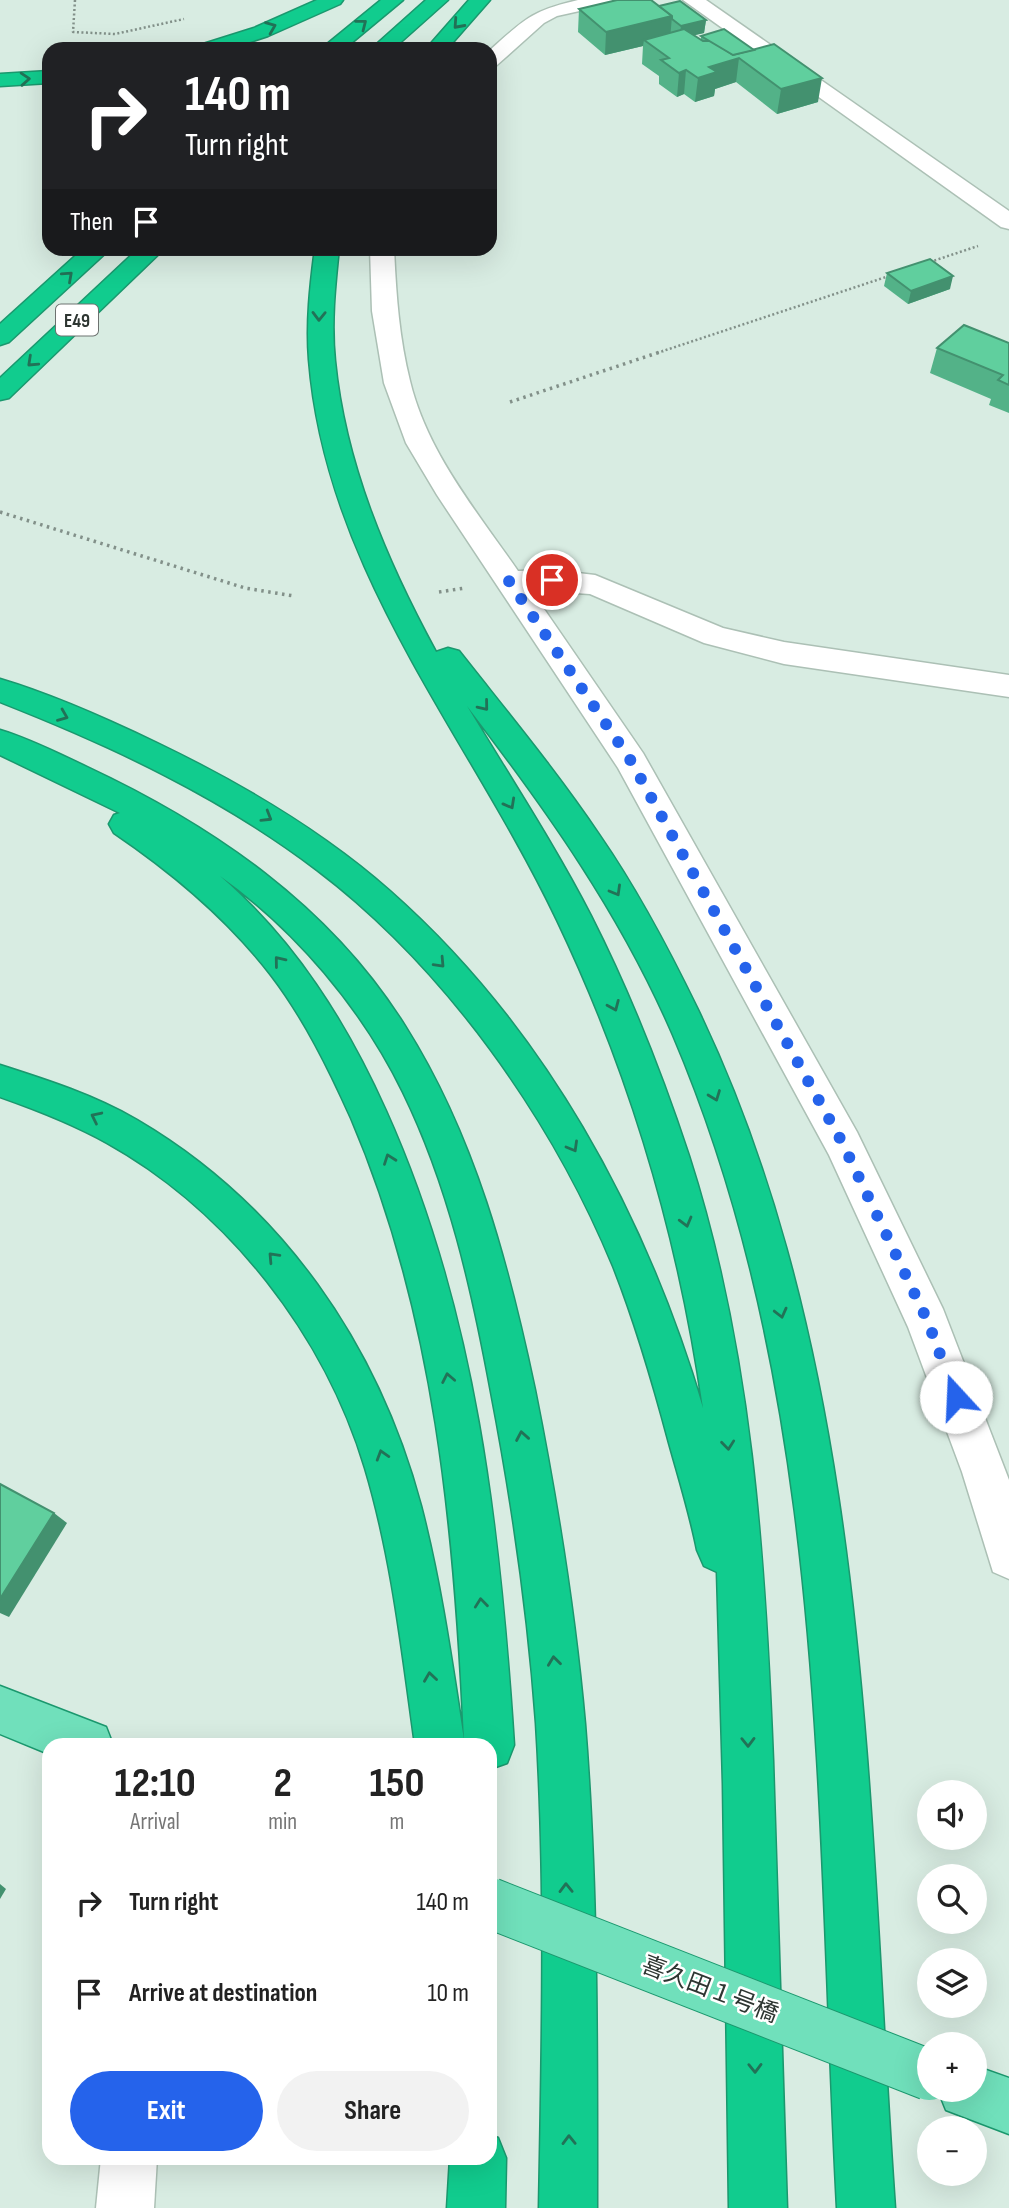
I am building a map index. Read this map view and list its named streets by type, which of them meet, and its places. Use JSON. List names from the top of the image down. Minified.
{"streets":{"highway":["E49"],"main road":["喜久田１号橋"]},"page":{"turn":["140 m","Turn right"],"then":"Then","eta":["12:10","Arrival","2","min","150","m"],"map_buttons":["+","−"],"list":[{"name":"Turn right","value":"140 m"},{"name":"Arrive at destination","value":"10 m"}],"buttons":["Exit","Share"]}}
